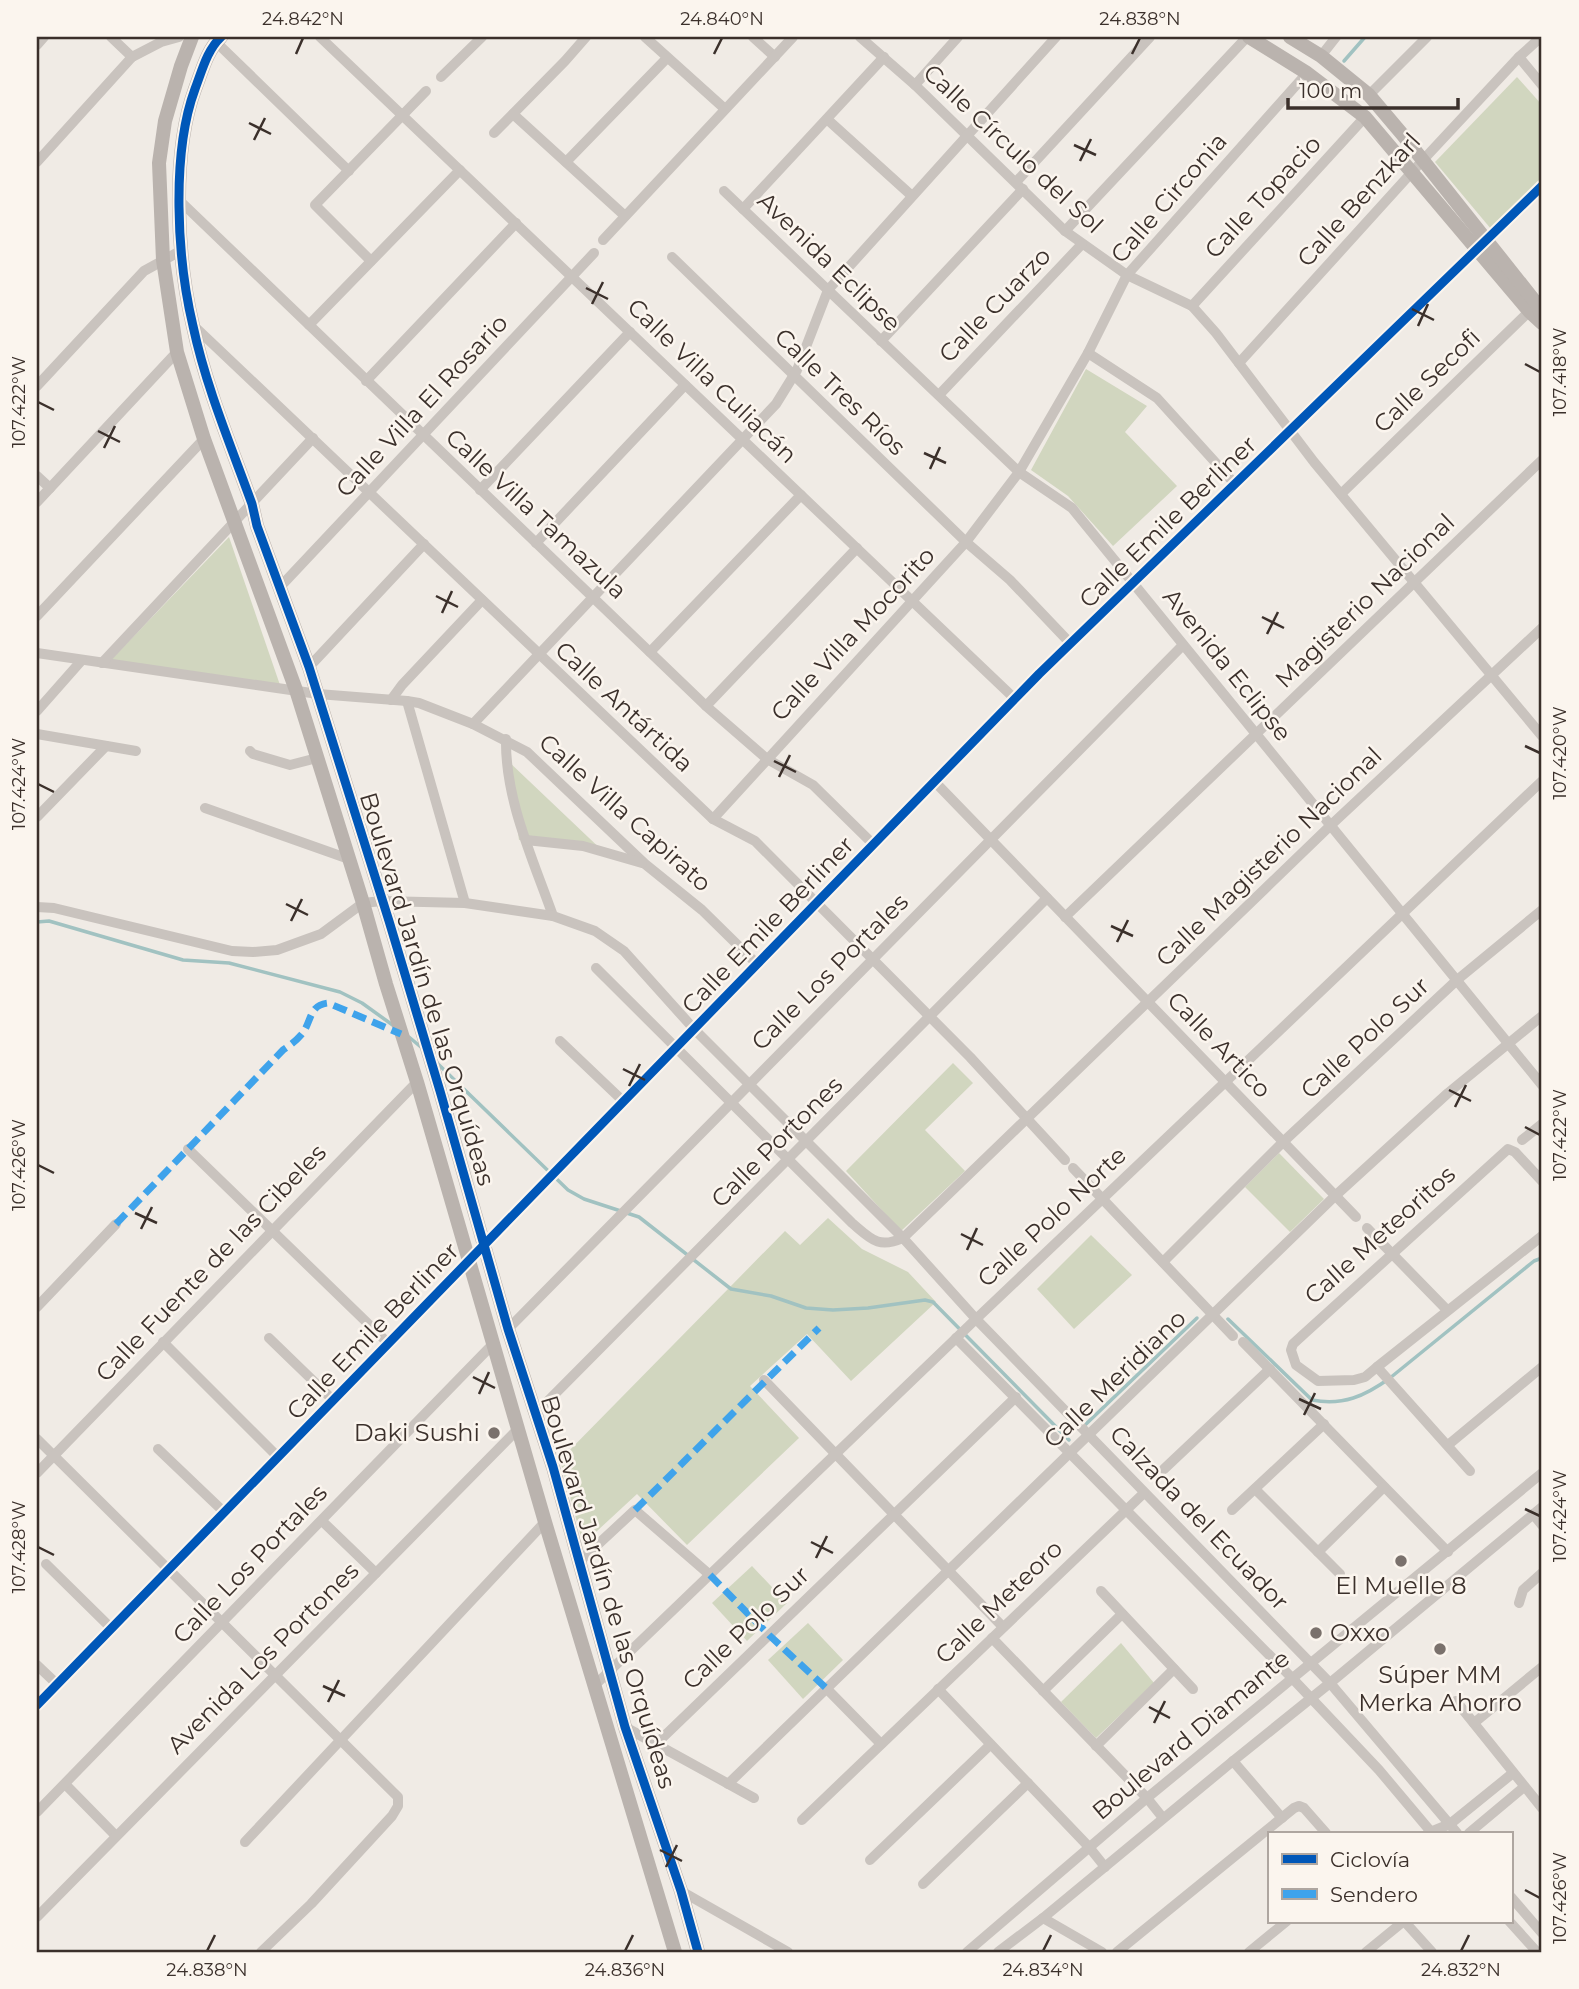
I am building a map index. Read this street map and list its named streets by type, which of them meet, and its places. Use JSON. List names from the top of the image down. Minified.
{"streets":{"street":["Calle Círculo del Sol","Calle Topacio","Calle Circonia","Calle Benzkarl","Avenida Eclipse","Calle Cuarzo","Calle Villa Culiacán","Calle Secofi","Calle Tres Ríos","Calle Villa El Rosario","Calle Villa Tamazula","Calle Emile Berliner","Magisterio Nacional","Calle Villa Mocorito","Calle Antártida","Calle Villa Capirato","Calle Magisterio Nacional","Calle Los Portales","Boulevard Jardín de las Orquídeas","Calle Polo Sur","Calle Artico","Calle Portones","Calle Polo Norte","Calle Meteoritos","Calle Fuente de las Cibeles","Calle Meridiano","Calzada del Ecuador","Calle Meteoro","Avenida Los Portones","Boulevard Diamante"]},"crossings":[["Calle Círculo del Sol","Calle Topacio"],["Calle Círculo del Sol","Calle Circonia"],["Calle Círculo del Sol","Calle Benzkarl"],["Calle Círculo del Sol","Calle Cuarzo"],["Calle Círculo del Sol","Calle Secofi"],["Calle Círculo del Sol","Calle Emile Berliner"],["Calle Círculo del Sol","Magisterio Nacional"],["Calle Círculo del Sol","Calle Magisterio Nacional"],["Calle Circonia","Avenida Eclipse"],["Calle Circonia","Calle Villa Mocorito"],["Avenida Eclipse","Calle Cuarzo"],["Avenida Eclipse","Calle Emile Berliner"],["Avenida Eclipse","Magisterio Nacional"],["Avenida Eclipse","Calle Villa Mocorito"],["Avenida Eclipse","Calle Magisterio Nacional"],["Avenida Eclipse","Calle Los Portales"],["Avenida Eclipse","Calle Polo Sur"],["Avenida Eclipse","Calle Polo Norte"],["Avenida Eclipse","Calle Meridiano"],["Calle Villa Culiacán","Calle Villa El Rosario"],["Calle Villa Culiacán","Calle Emile Berliner"],["Calle Villa Culiacán","Calle Villa Mocorito"],["Calle Tres Ríos","Calle Emile Berliner"],["Calle Tres Ríos","Calle Villa Mocorito"],["Calle Villa El Rosario","Calle Villa Tamazula"],["Calle Villa El Rosario","Calle Antártida"],["Calle Villa El Rosario","Boulevard Jardín de las Orquídeas"],["Calle Villa Tamazula","Calle Emile Berliner"],["Calle Villa Tamazula","Calle Villa Mocorito"],["Calle Villa Tamazula","Boulevard Jardín de las Orquídeas"],["Calle Emile Berliner","Calle Antártida"],["Calle Emile Berliner","Calle Villa Capirato"],["Calle Emile Berliner","Boulevard Jardín de las Orquídeas"],["Calle Emile Berliner","Calle Artico"],["Calle Emile Berliner","Calzada del Ecuador"],["Magisterio Nacional","Calle Artico"],["Calle Villa Mocorito","Calle Antártida"],["Calle Antártida","Calle Magisterio Nacional"],["Calle Antártida","Calle Los Portales"],["Calle Antártida","Boulevard Jardín de las Orquídeas"],["Calle Antártida","Calle Polo Sur"],["Calle Antártida","Calle Portones"],["Calle Antártida","Calle Polo Norte"],["Calle Antártida","Calle Meridiano"],["Calle Villa Capirato","Boulevard Jardín de las Orquídeas"],["Calle Magisterio Nacional","Calle Artico"],["Calle Los Portales","Boulevard Jardín de las Orquídeas"],["Calle Los Portales","Calle Artico"],["Calle Los Portales","Calzada del Ecuador"],["Boulevard Jardín de las Orquídeas","Calle Portones"],["Boulevard Jardín de las Orquídeas","Calle Polo Norte"],["Boulevard Jardín de las Orquídeas","Calle Fuente de las Cibeles"],["Boulevard Jardín de las Orquídeas","Calzada del Ecuador"],["Boulevard Jardín de las Orquídeas","Avenida Los Portones"],["Calle Polo Sur","Calle Artico"],["Calle Polo Sur","Calzada del Ecuador"],["Calle Artico","Calle Portones"],["Calle Artico","Calle Polo Norte"],["Calle Artico","Calle Meridiano"],["Calle Portones","Calzada del Ecuador"],["Calle Polo Norte","Calzada del Ecuador"],["Calle Meridiano","Calzada del Ecuador"],["Calzada del Ecuador","Calle Meteoro"],["Calzada del Ecuador","Boulevard Diamante"],["Calle Meteoro","Boulevard Diamante"]],"places":["Daki Sushi","El Muelle 8","Oxxo","Súper MM Merka Ahorro"],"legend":["Ciclovía","Sendero"],"scale_bar":"100 m","coordinates":["24.842°N","24.840°N","24.838°N","107.418°W","107.422°W","107.420°W","107.424°W","107.426°W","107.428°W","24.836°N","24.834°N","24.832°N"]}
